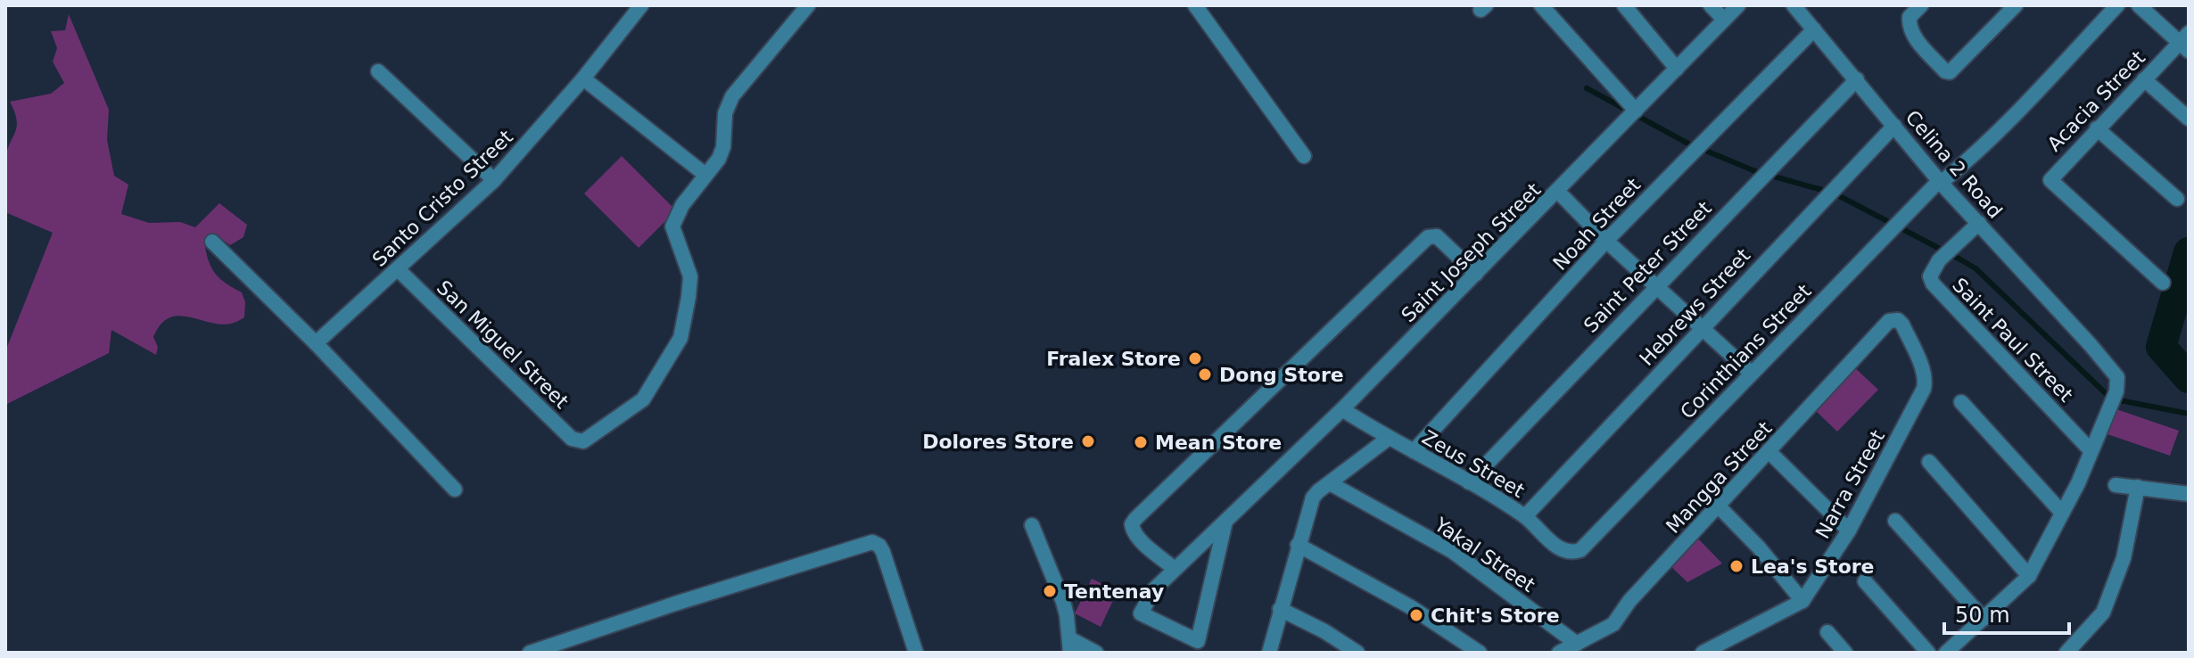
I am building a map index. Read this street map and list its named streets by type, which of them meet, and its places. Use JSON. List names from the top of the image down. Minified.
{"streets":{"street":["Acacia Street","Celina 2 Road","Santo Cristo Street","Noah Street","Saint Joseph Street","Saint Peter Street","Hebrews Street","Saint Paul Street","San Miguel Street","Corinthians Street","Zeus Street","Mangga Street","Narra Street","Yakal Street"]},"crossings":[["Celina 2 Road","Noah Street"],["Celina 2 Road","Saint Peter Street"],["Celina 2 Road","Hebrews Street"],["Celina 2 Road","Saint Paul Street"],["Celina 2 Road","Corinthians Street"],["Santo Cristo Street","San Miguel Street"],["Noah Street","Zeus Street"],["Saint Joseph Street","Zeus Street"],["Saint Peter Street","Zeus Street"],["Hebrews Street","Zeus Street"],["Corinthians Street","Zeus Street"],["Mangga Street","Narra Street"],["Mangga Street","Yakal Street"]],"places":["Fralex Store","Dong Store","Dolores Store","Mean Store","Lea's Store","Tentenay","Chit's Store"],"scale_bar":"50 m"}
